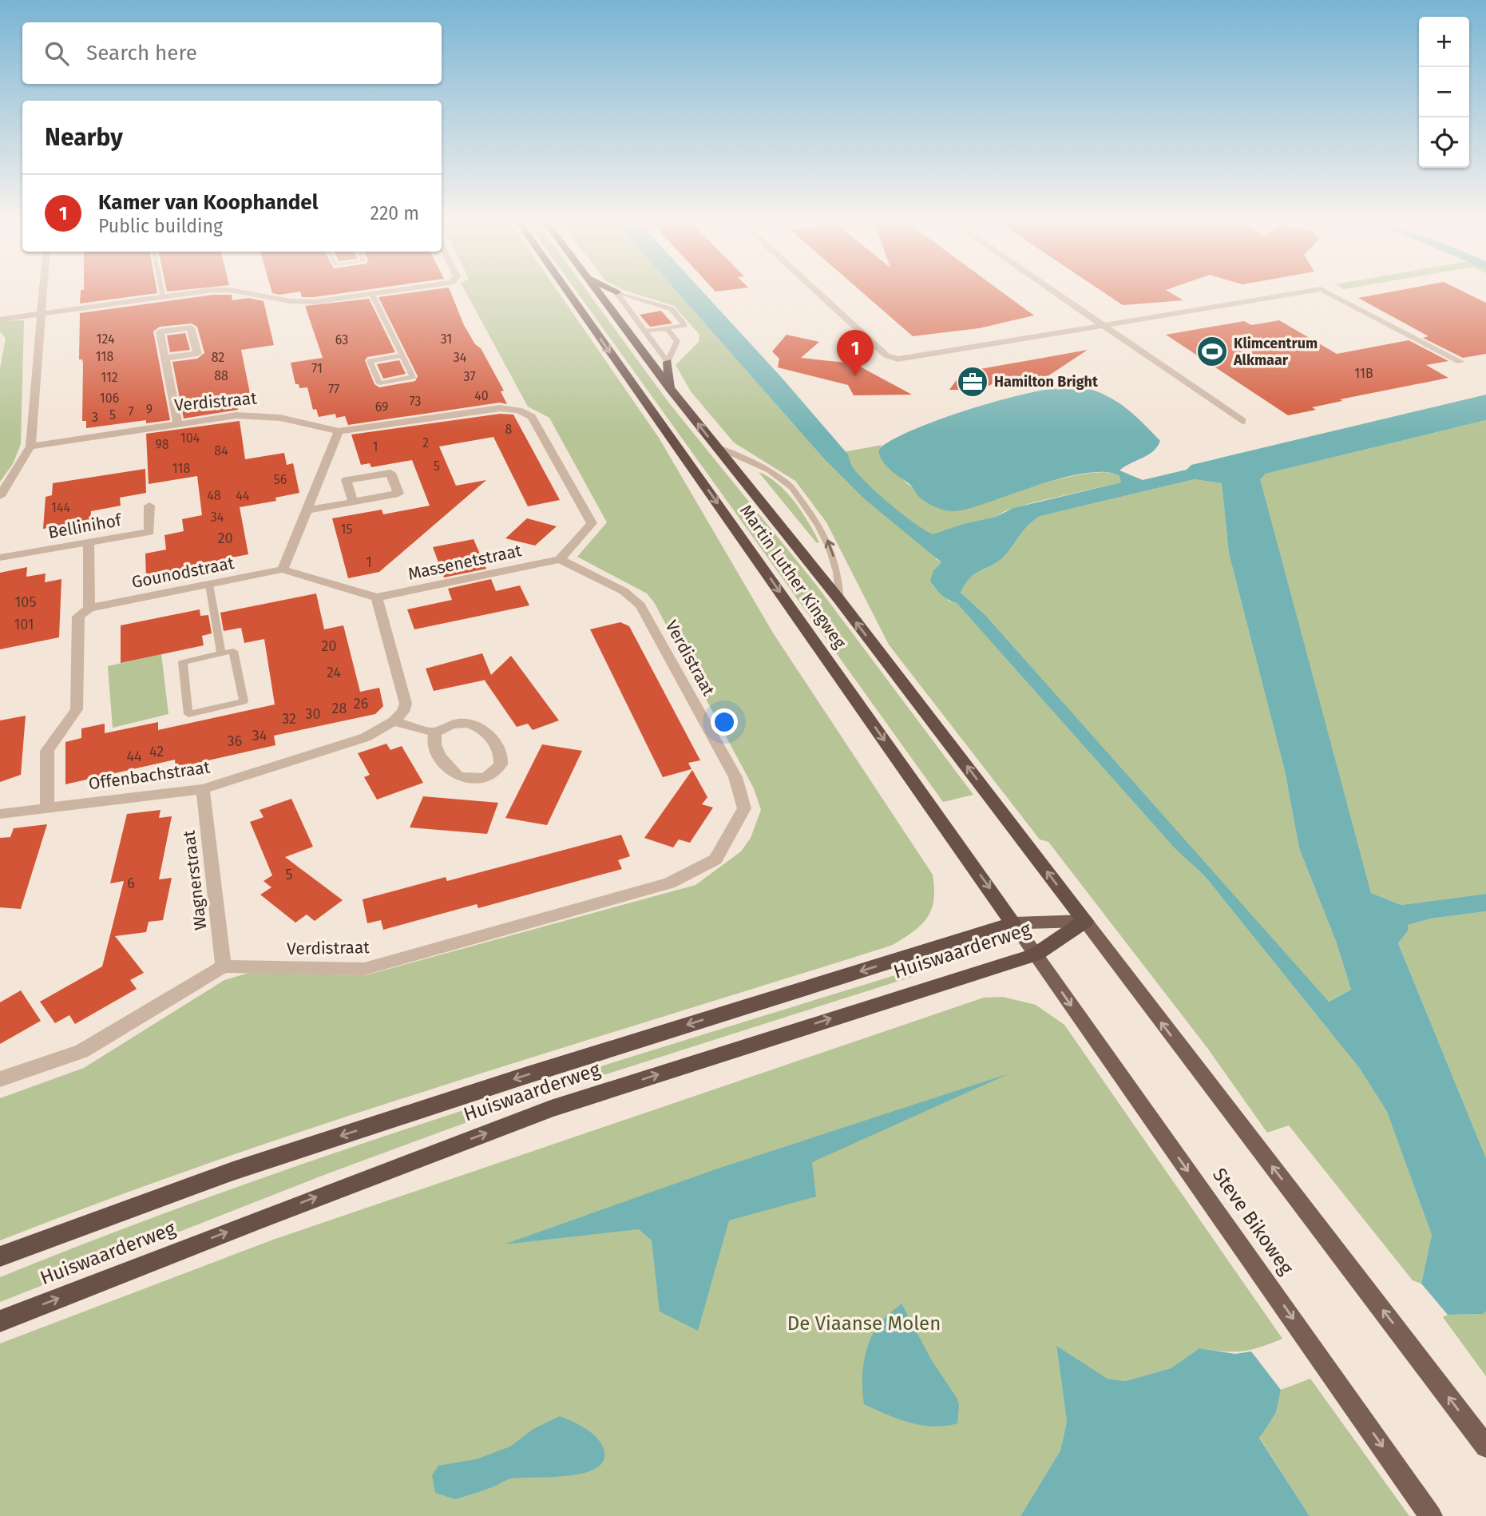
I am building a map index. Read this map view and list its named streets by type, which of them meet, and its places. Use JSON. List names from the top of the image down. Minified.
{"streets":{"highway":["Martin Luther Kingweg","Huiswaarderweg"],"main road":["Steve Bikoweg"],"street":["Verdistraat","Bellinihof","Massenetstraat","Gounodstraat","Offenbachstraat","Wagnerstraat"]},"crossings":[["Verdistraat","Massenetstraat"],["Verdistraat","Wagnerstraat"],["Martin Luther Kingweg","Huiswaarderweg"],["Martin Luther Kingweg","Steve Bikoweg"],["Offenbachstraat","Wagnerstraat"],["Huiswaarderweg","Steve Bikoweg"]],"parks":["De Viaanse Molen"],"places":{"sports":["Klimcentrum Alkmaar"],"office":["Hamilton Bright"]},"house_numbers":["124","31","63","118","82","34","71","11B","88","37","112","77","40","106","73","69","9","7","5","3","8","104","2","98","1","84","5","118","56","48","44","144","34","15","20","1","105","101","20","24","26","28","30","32","34","36","42","44","5","6"],"page":{"map_buttons":["+","−"],"search":"Search here","heading":"Nearby","list":[{"mark":"1","name":"Kamer van Koophandel","note":"Public building","value":"220 m"}],"pins":"1"}}
